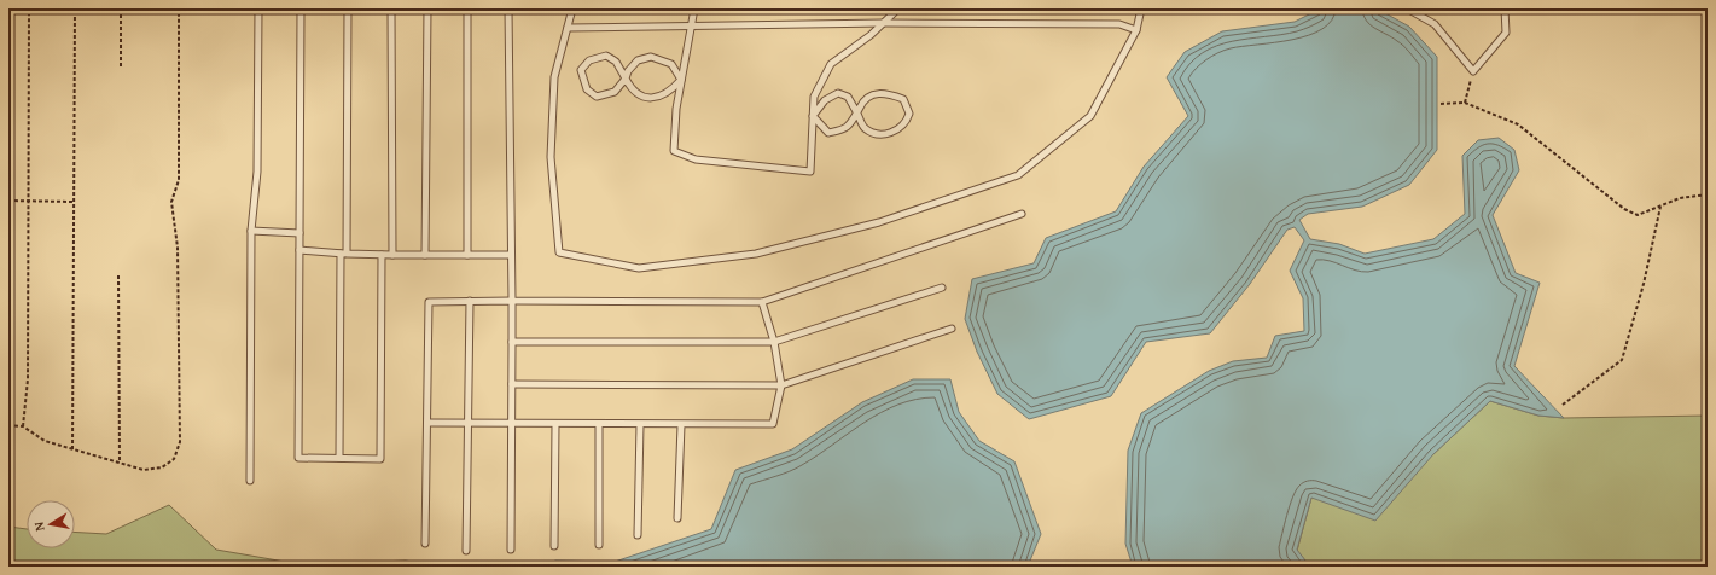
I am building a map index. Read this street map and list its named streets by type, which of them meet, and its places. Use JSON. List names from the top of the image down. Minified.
{"north":"left"}
